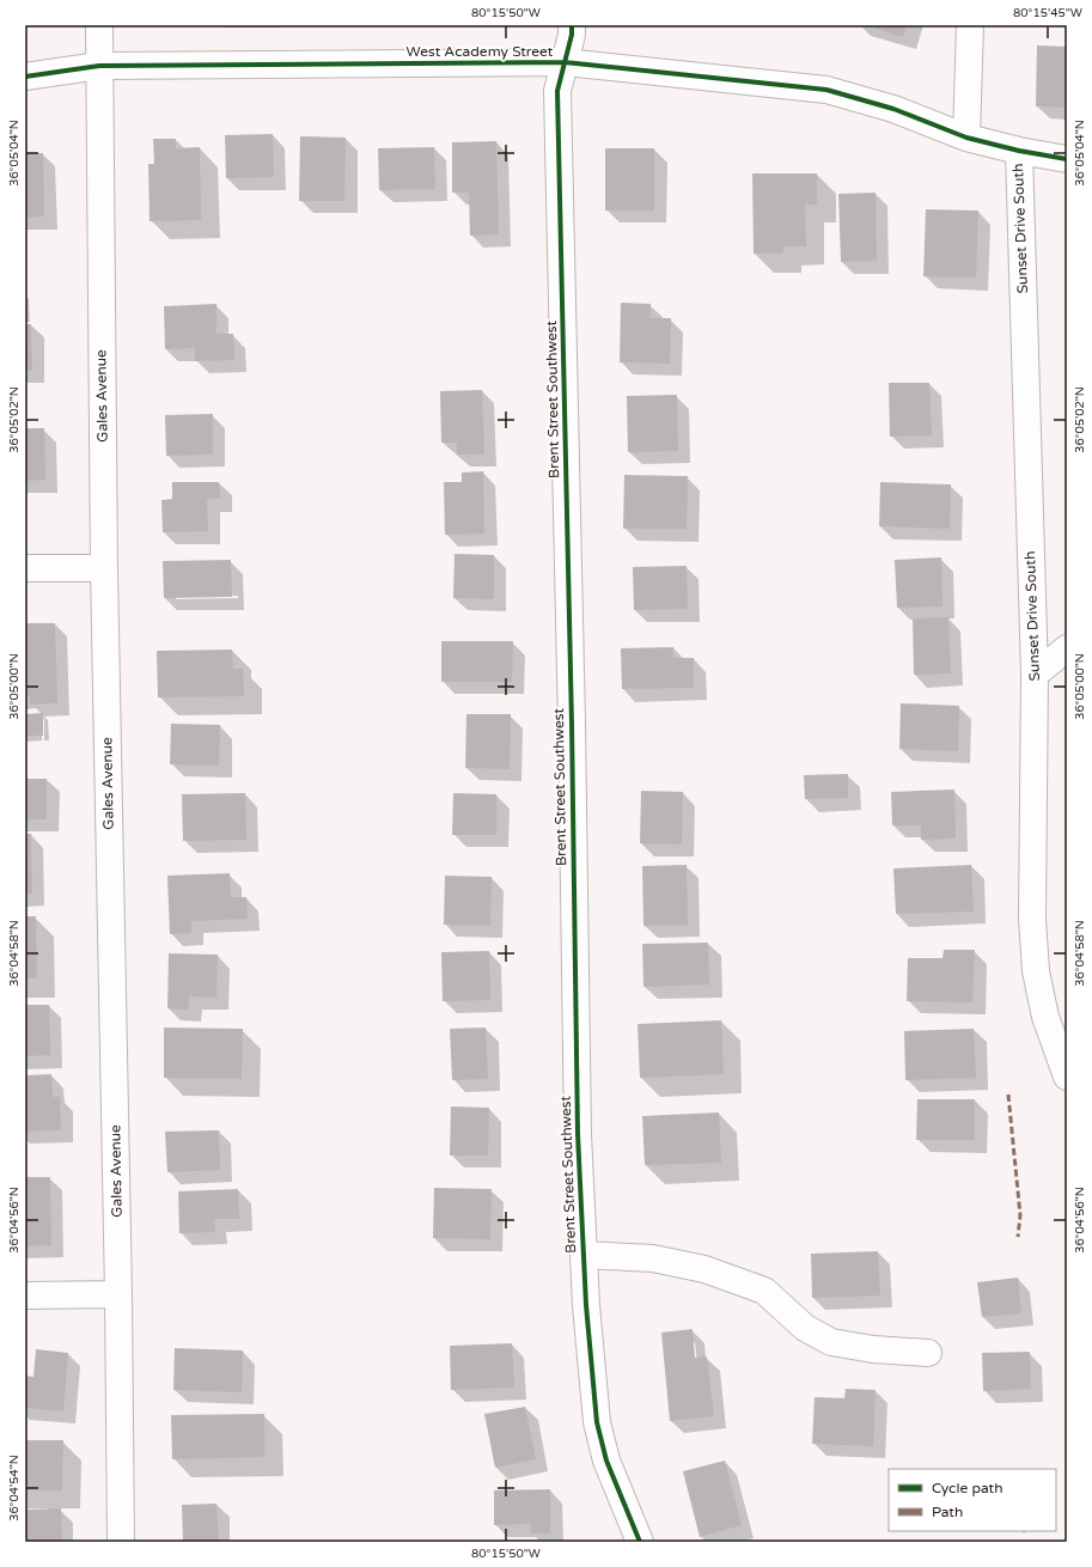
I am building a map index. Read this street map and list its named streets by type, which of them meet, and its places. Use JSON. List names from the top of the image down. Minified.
{"streets":{"street":["West Academy Street","Sunset Drive South","Gales Avenue","Brent Street Southwest"]},"crossings":[["West Academy Street","Sunset Drive South"],["West Academy Street","Gales Avenue"],["West Academy Street","Brent Street Southwest"]],"legend":["Cycle path","Path"],"coordinates":["80°15'50\"W","80°15'45\"W","36°05'04\"N","36°05'02\"N","36°05'00\"N","36°04'58\"N","36°04'56\"N","36°04'54\"N"]}
